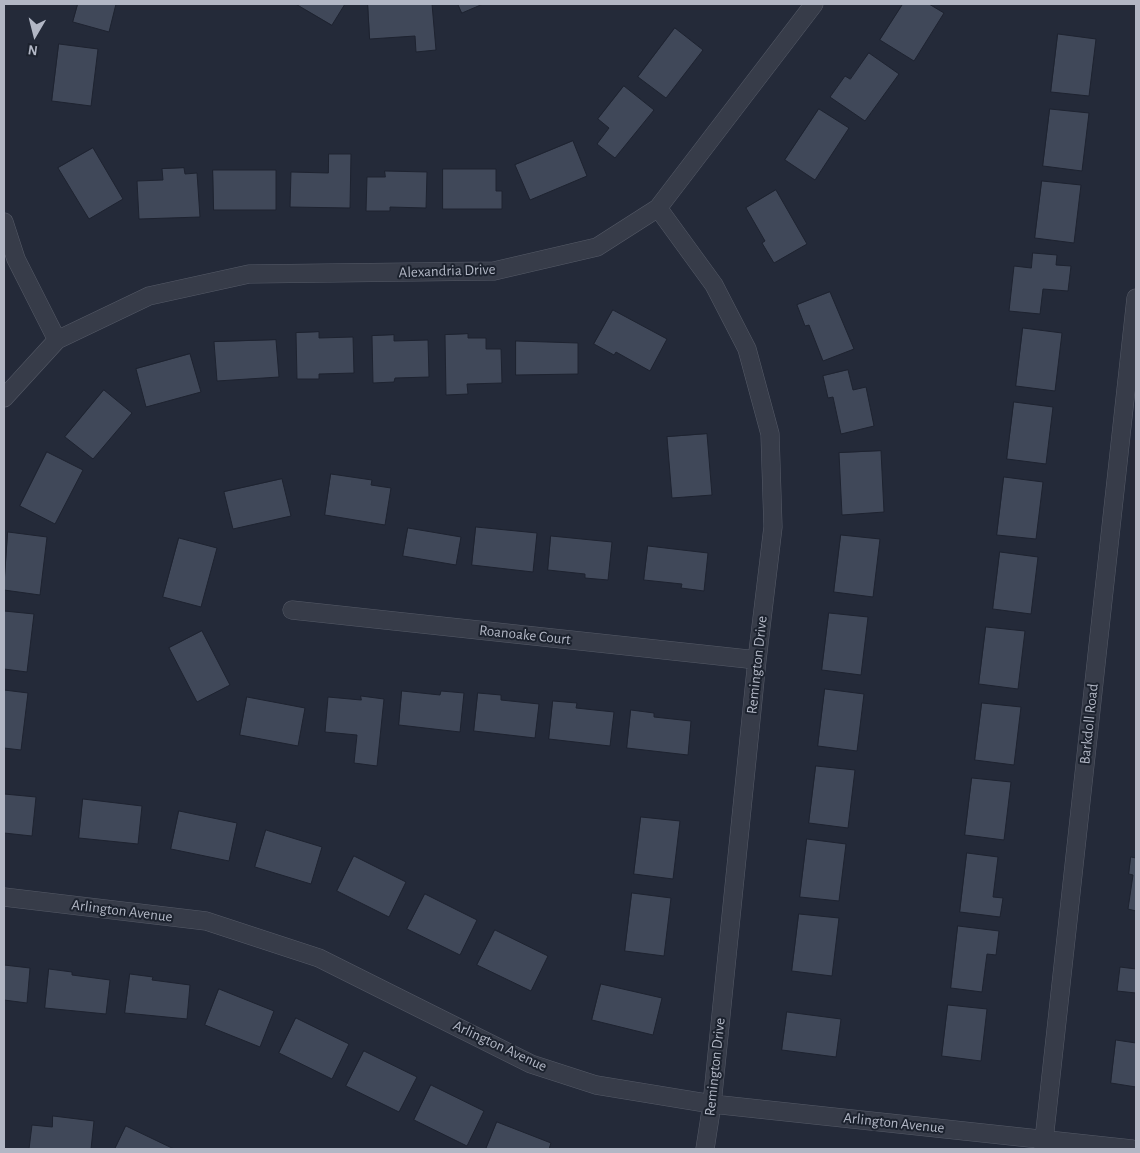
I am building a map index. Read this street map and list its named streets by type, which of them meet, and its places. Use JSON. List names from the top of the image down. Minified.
{"streets":{"street":["Alexandria Drive","Roanoake Court","Remington Drive","Barkdoll Road","Arlington Avenue"]},"crossings":[["Alexandria Drive","Remington Drive"],["Roanoake Court","Remington Drive"],["Remington Drive","Arlington Avenue"],["Barkdoll Road","Arlington Avenue"]],"north":"bottom"}
